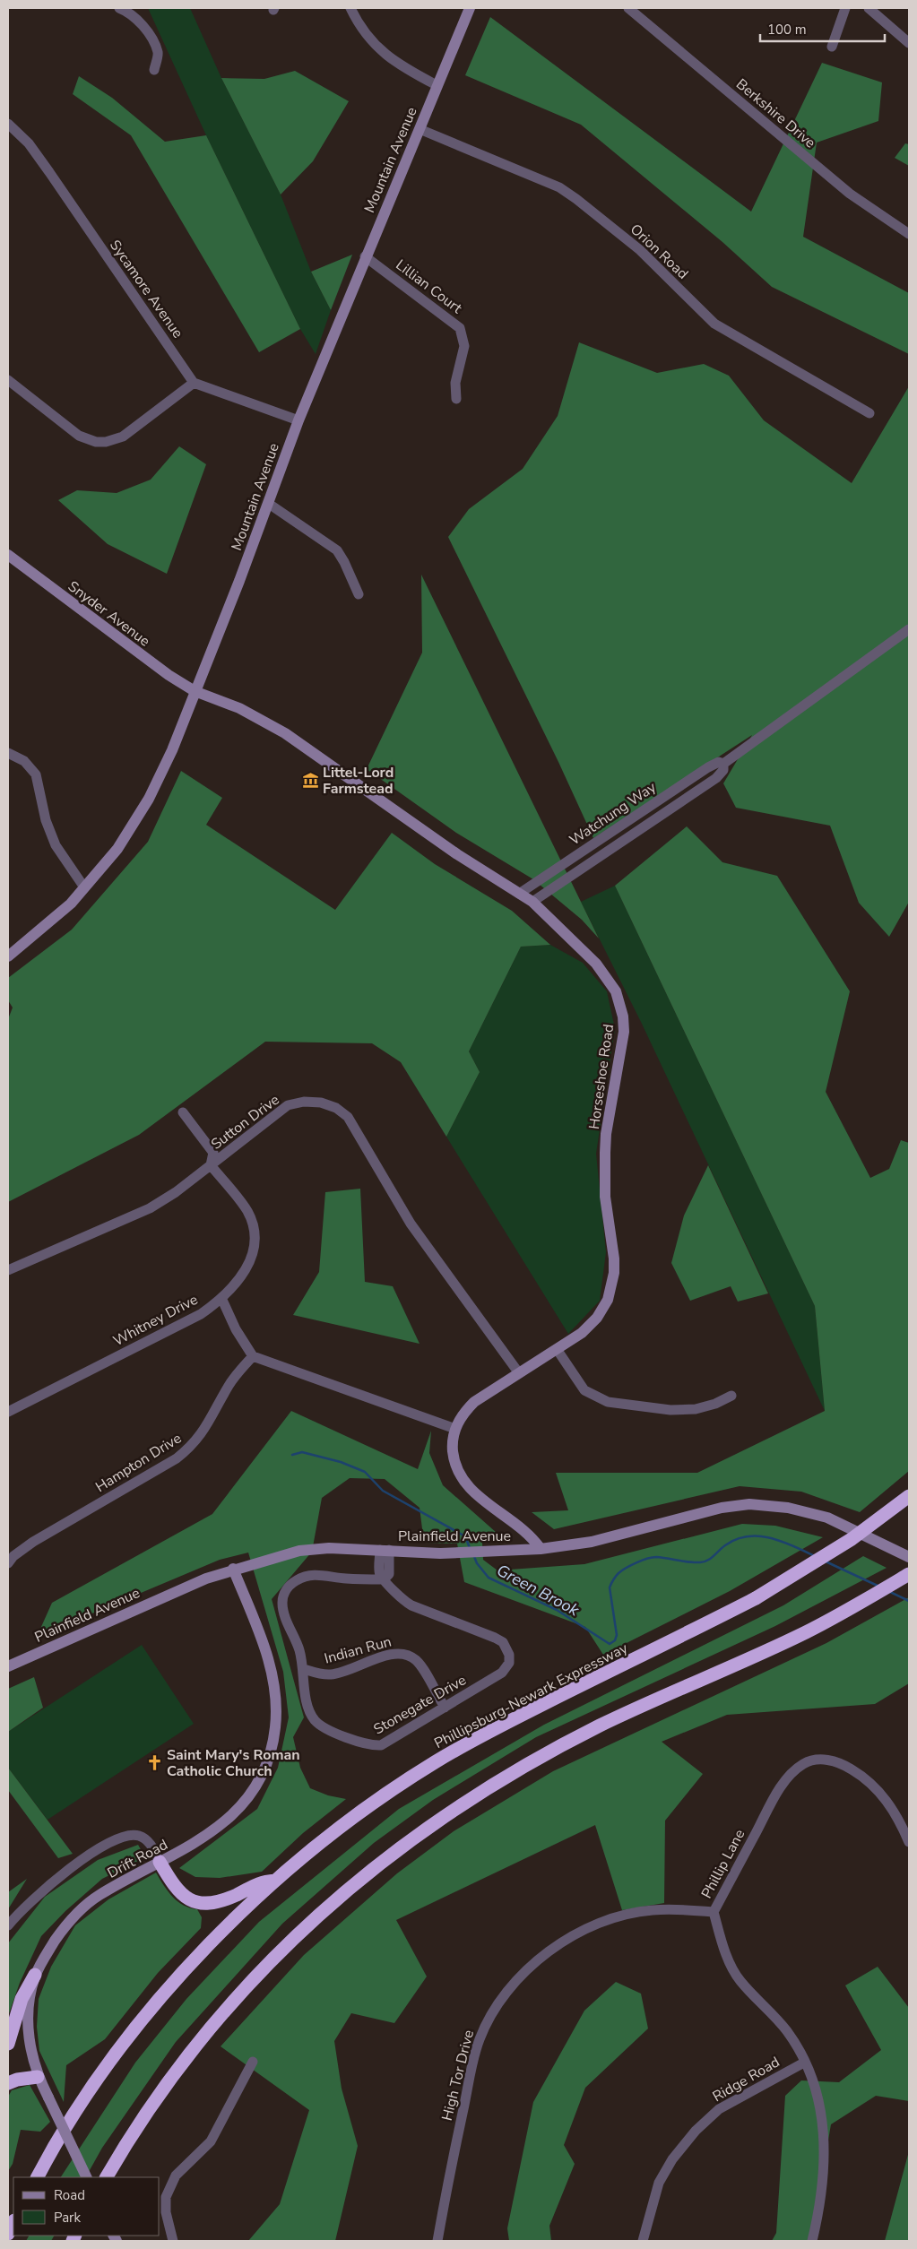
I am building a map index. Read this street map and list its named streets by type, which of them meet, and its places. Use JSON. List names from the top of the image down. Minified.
{"streets":{"highway":["Phillipsburg-Newark Expressway"],"main road":["Mountain Avenue","Snyder Avenue","Horseshoe Road","Plainfield Avenue","Drift Road"],"street":["Berkshire Drive","Orion Road","Lillian Court","Sycamore Avenue","Watchung Way","Sutton Drive","Whitney Drive","Hampton Drive","Indian Run","Stonegate Drive","Phillip Lane","High Tor Drive","Ridge Road"]},"crossings":[["Mountain Avenue","Orion Road"],["Mountain Avenue","Lillian Court"],["Mountain Avenue","Snyder Avenue"],["Mountain Avenue","Horseshoe Road"],["Snyder Avenue","Horseshoe Road"],["Watchung Way","Horseshoe Road"],["Horseshoe Road","Sutton Drive"],["Horseshoe Road","Plainfield Avenue"],["Sutton Drive","Whitney Drive"],["Plainfield Avenue","Drift Road"],["Indian Run","Stonegate Drive"],["Phillip Lane","High Tor Drive"],["Phillip Lane","Ridge Road"]],"water":["Green Brook"],"places":{"museum":["Littel-Lord Farmstead"],"church":["Saint Mary's Roman Catholic Church"]},"legend":["Road","Park"],"scale_bar":"100 m"}
